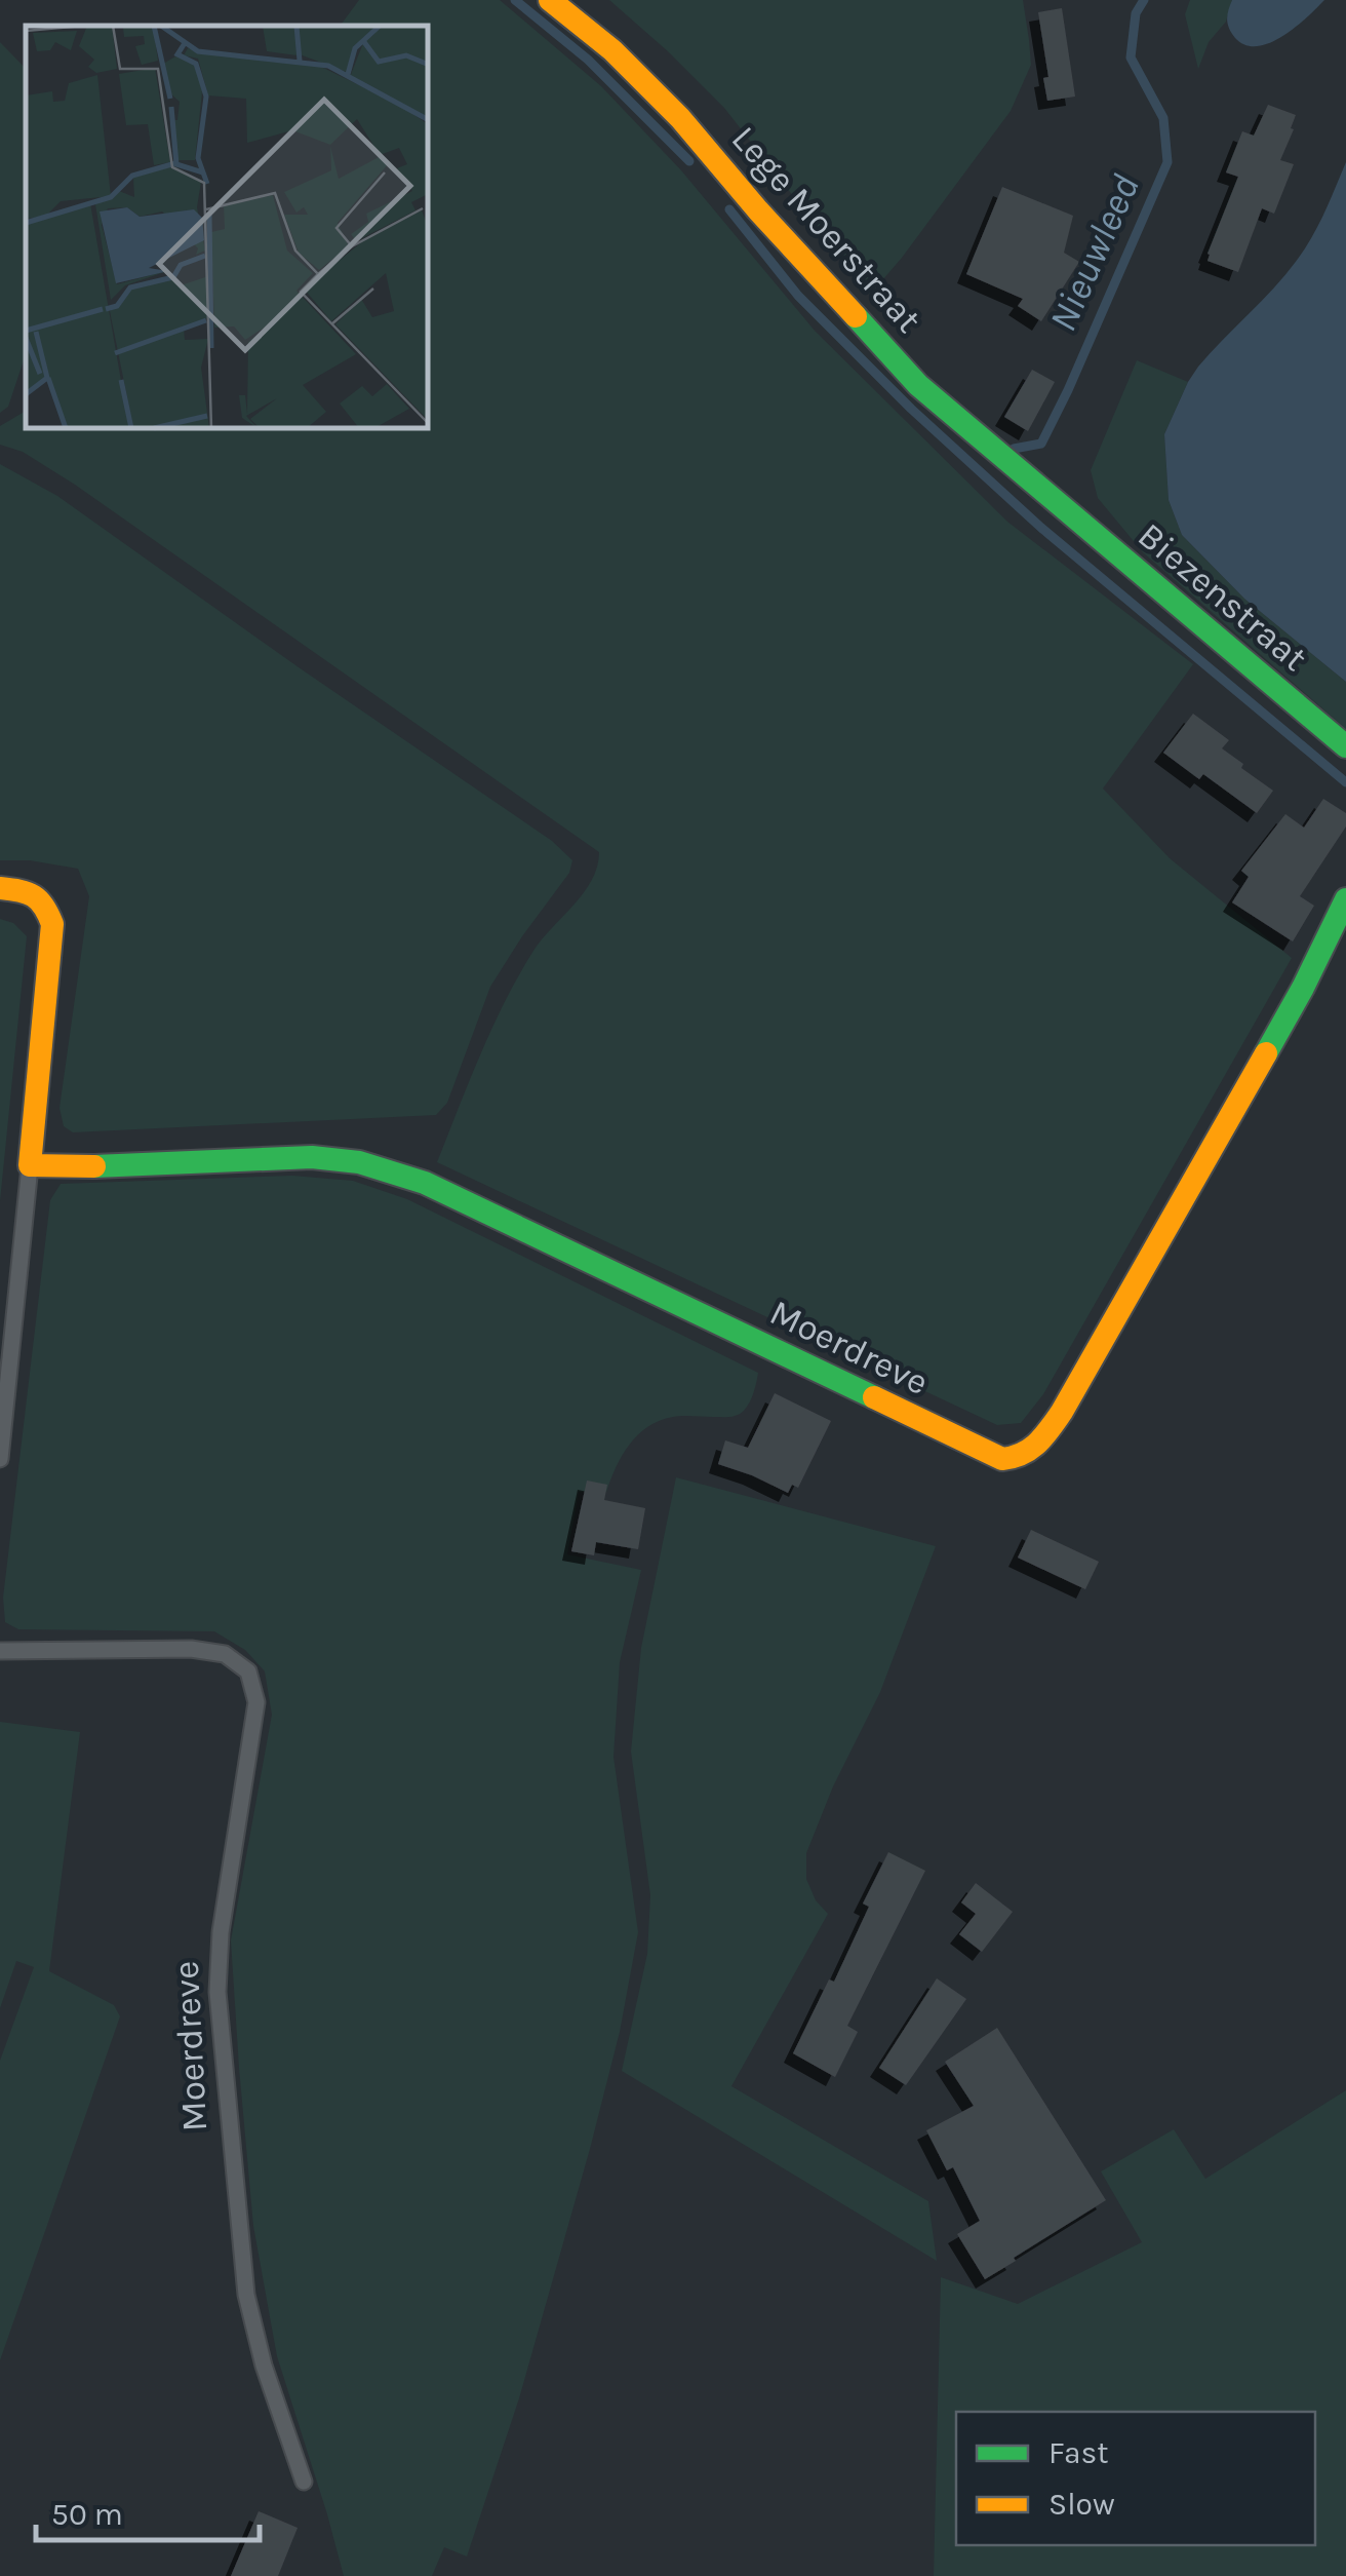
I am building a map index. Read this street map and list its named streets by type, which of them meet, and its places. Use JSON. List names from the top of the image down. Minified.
{"streets":{"street":["Lege Moerstraat","Biezenstraat","Moerdreve"]},"crossings":[["Lege Moerstraat","Biezenstraat"]],"water":["Nieuwleed"],"legend":["Fast","Slow"],"scale_bar":"50 m"}
